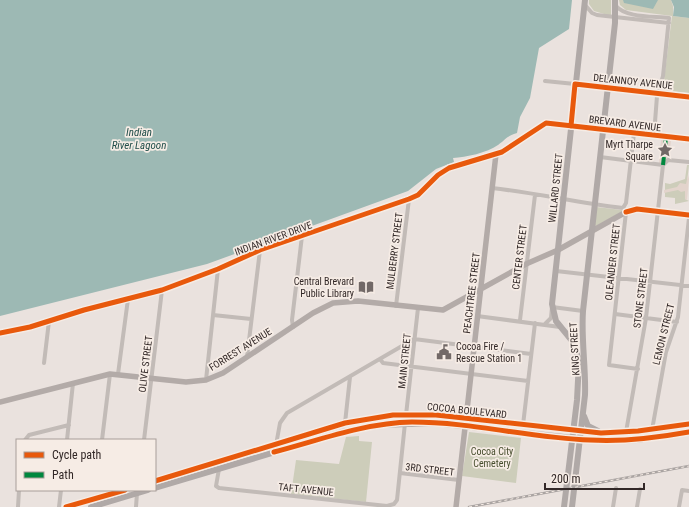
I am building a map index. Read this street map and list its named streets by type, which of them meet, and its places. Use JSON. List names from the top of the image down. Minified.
{"streets":{"main road":["WILLARD STREET","KING STREET","COCOA BOULEVARD"],"street":["DELANNOY AVENUE","BREVARD AVENUE","INDIAN RIVER DRIVE","MULBERRY STREET","CENTER STREET","OLEANDER STREET","PEACHTREE STREET","STONE STREET","LEMON STREET","FORREST AVENUE","MAIN STREET","OLIVE STREET","3RD STREET","TAFT AVENUE"]},"crossings":[["DELANNOY AVENUE","WILLARD STREET"],["DELANNOY AVENUE","KING STREET"],["BREVARD AVENUE","WILLARD STREET"],["BREVARD AVENUE","INDIAN RIVER DRIVE"],["BREVARD AVENUE","OLEANDER STREET"],["BREVARD AVENUE","KING STREET"],["WILLARD STREET","FORREST AVENUE"],["WILLARD STREET","KING STREET"],["INDIAN RIVER DRIVE","MULBERRY STREET"],["INDIAN RIVER DRIVE","PEACHTREE STREET"],["INDIAN RIVER DRIVE","OLIVE STREET"],["MULBERRY STREET","FORREST AVENUE"],["CENTER STREET","FORREST AVENUE"],["OLEANDER STREET","STONE STREET"],["OLEANDER STREET","FORREST AVENUE"],["PEACHTREE STREET","FORREST AVENUE"],["PEACHTREE STREET","COCOA BOULEVARD"],["PEACHTREE STREET","3RD STREET"],["STONE STREET","COCOA BOULEVARD"],["LEMON STREET","COCOA BOULEVARD"],["FORREST AVENUE","KING STREET"],["FORREST AVENUE","MAIN STREET"],["FORREST AVENUE","OLIVE STREET"],["KING STREET","COCOA BOULEVARD"],["MAIN STREET","COCOA BOULEVARD"],["COCOA BOULEVARD","TAFT AVENUE"],["3RD STREET","TAFT AVENUE"]],"water":["Indian River Lagoon"],"parks":["Cocoa City Cemetery"],"places":{"place":["Myrt Tharpe Square"],"library":["Central Brevard Public Library"],"public building":["Cocoa Fire / Rescue Station 1"]},"legend":["Cycle path","Path"],"scale_bar":"200 m"}
